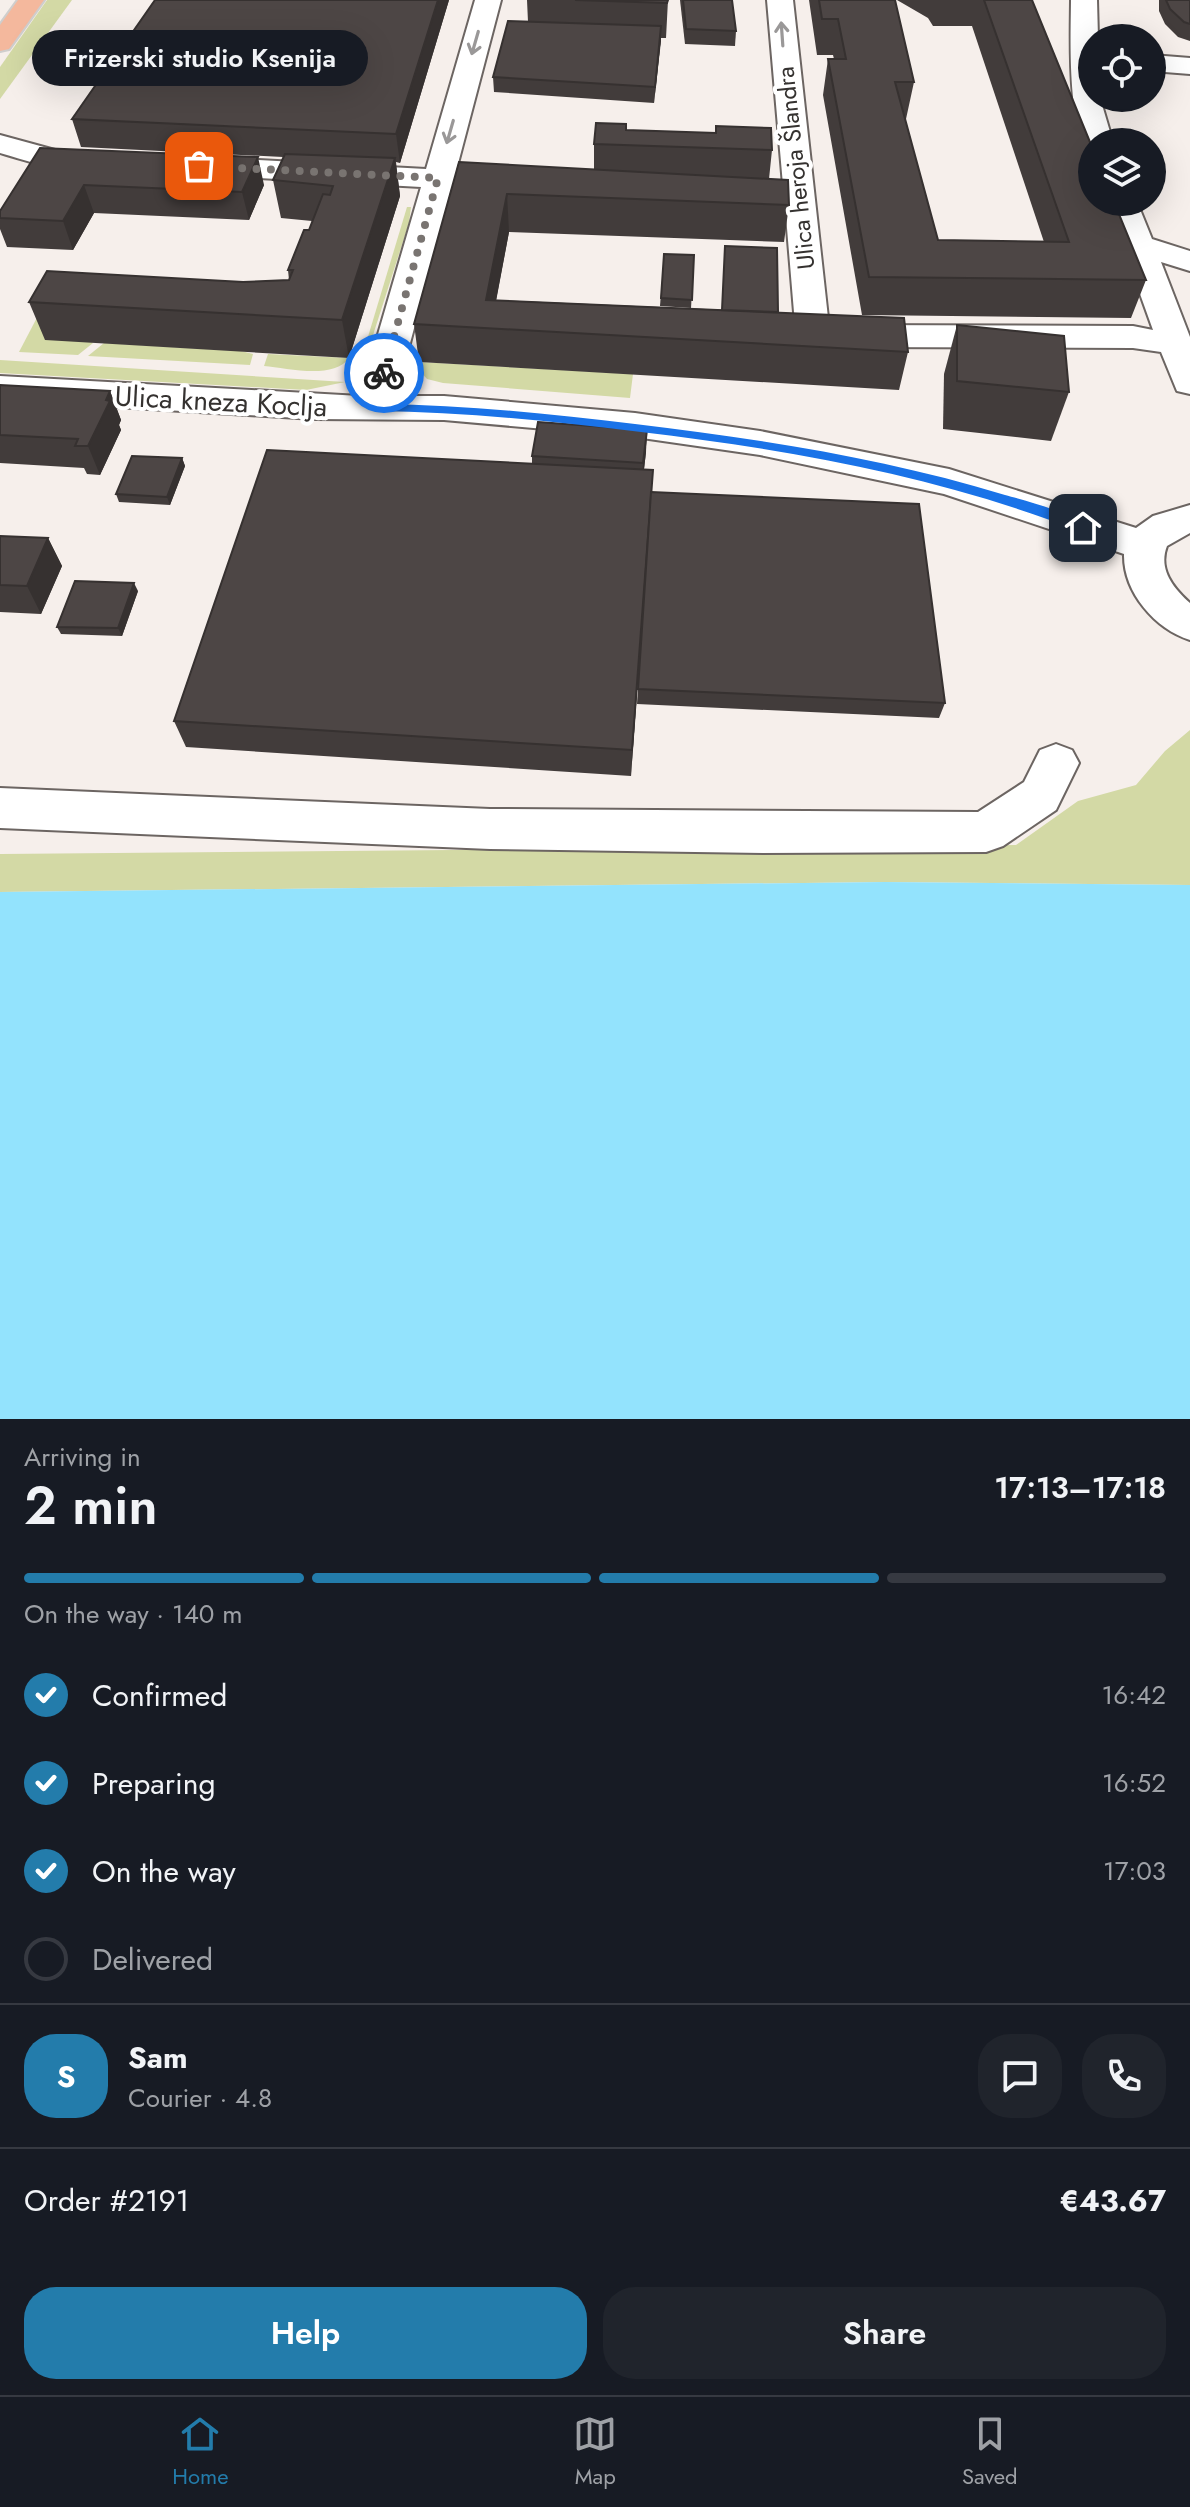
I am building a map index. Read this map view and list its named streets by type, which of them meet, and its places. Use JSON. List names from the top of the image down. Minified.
{"streets":{"street":["Ulica heroja Šlandra","Ulica kneza Koclja"]},"places":["Frizerski studio Ksenija"],"page":{"bubble":"Frizerski studio Ksenija","heading":["2 min","Arriving in","17:13–17:18"],"panel":["Sam","Courier · 4.8","Order #2191","€43.67"],"bar":"On the way · 140 m","list":[["Confirmed","16:42"],["Preparing","16:52"],["On the way","17:03"],"Delivered"],"round":"S","buttons":["Help","Share"],"tabs":["Home","Map","Saved"]}}
